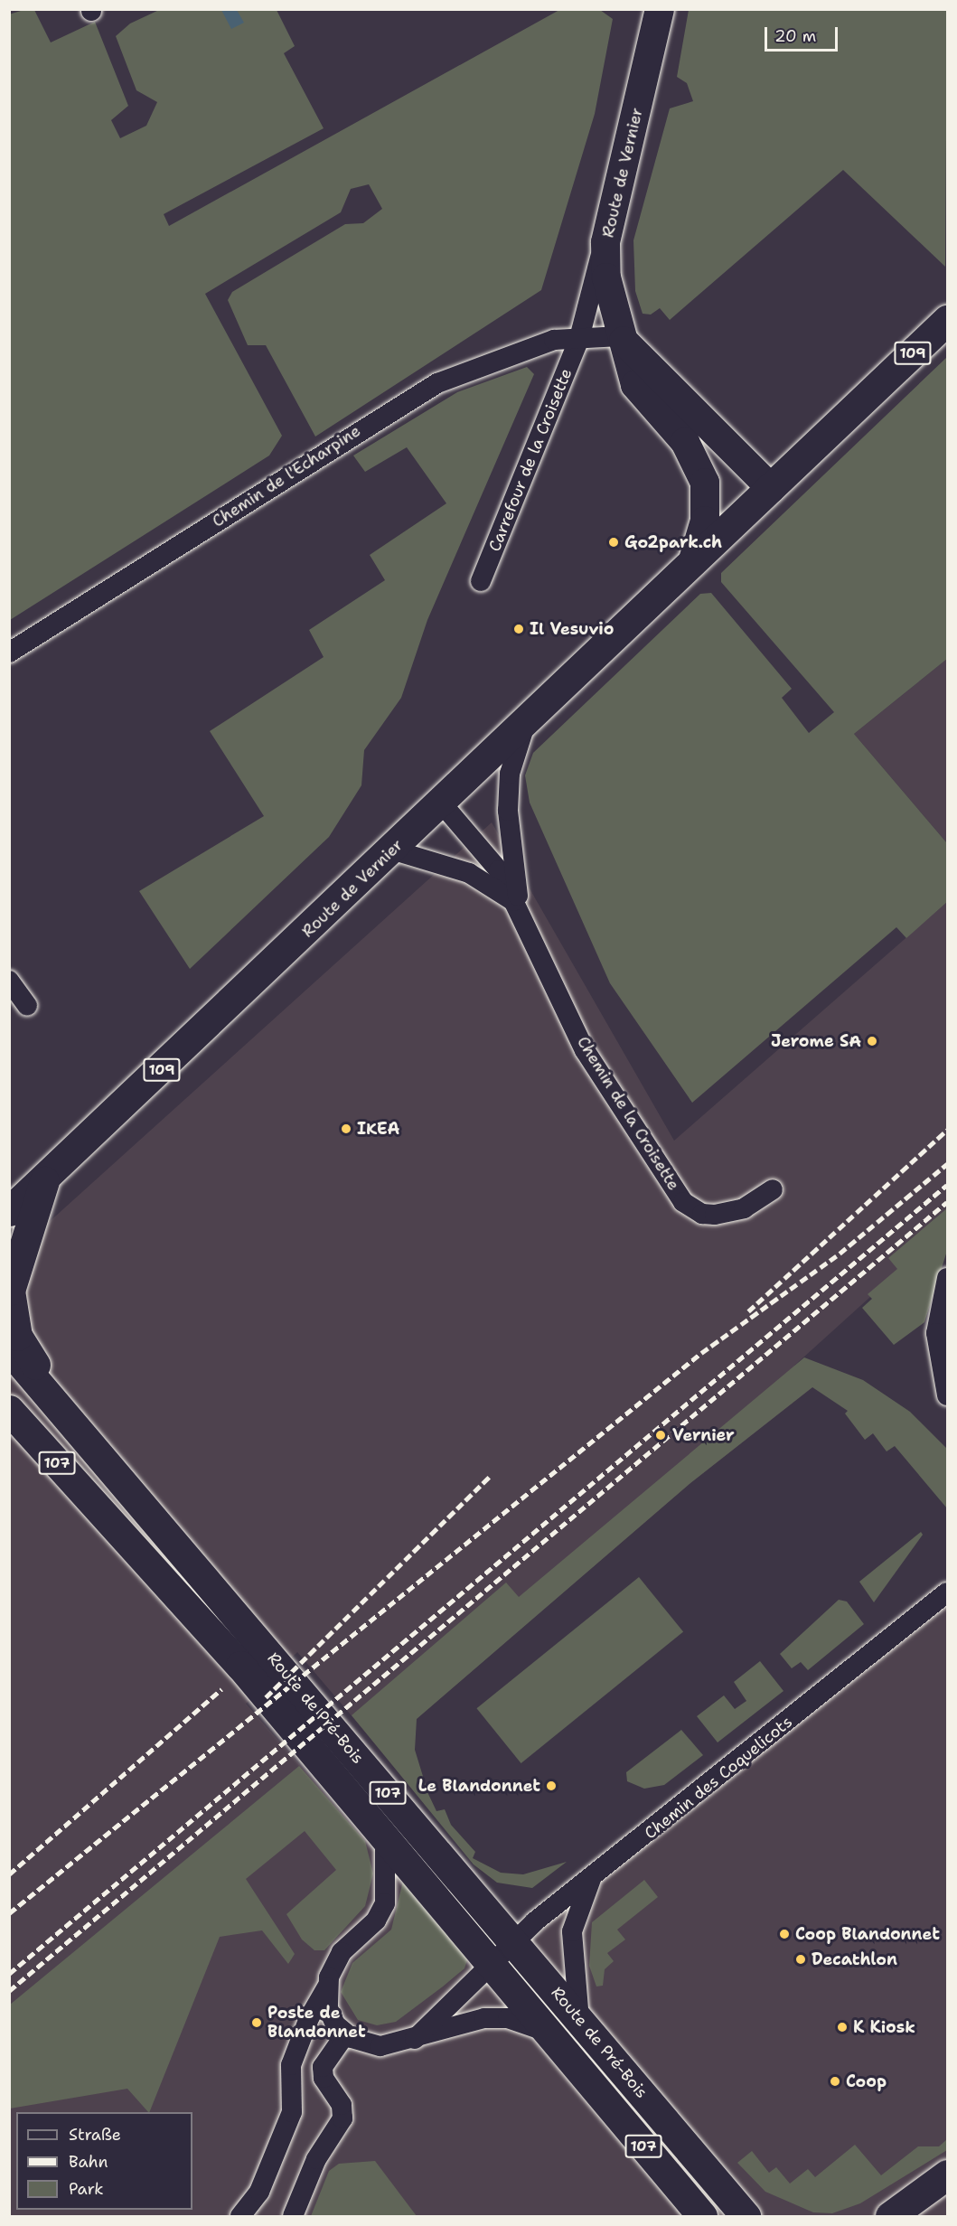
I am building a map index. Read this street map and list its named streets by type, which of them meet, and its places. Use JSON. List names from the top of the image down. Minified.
{"streets":{"main road":["Route de Vernier","109","107","Route de Pré-Bois"],"street":["Carrefour de la Croisette","Chemin de l'Echarpine","Chemin de la Croisette","Chemin des Coquelicots"]},"crossings":[["Route de Vernier","109"],["Route de Vernier","Carrefour de la Croisette"],["Route de Vernier","Chemin de la Croisette"],["Carrefour de la Croisette","Chemin de l'Echarpine"],["Route de Pré-Bois","Chemin des Coquelicots"]],"places":["Go2park.ch","Il Vesuvio","Jerome SA","IKEA","Vernier","Le Blandonnet","Coop Blandonnet","Decathlon","Poste de Blandonnet","K Kiosk","Coop"],"legend":["Straße","Bahn","Park"],"scale_bar":"20 m"}
